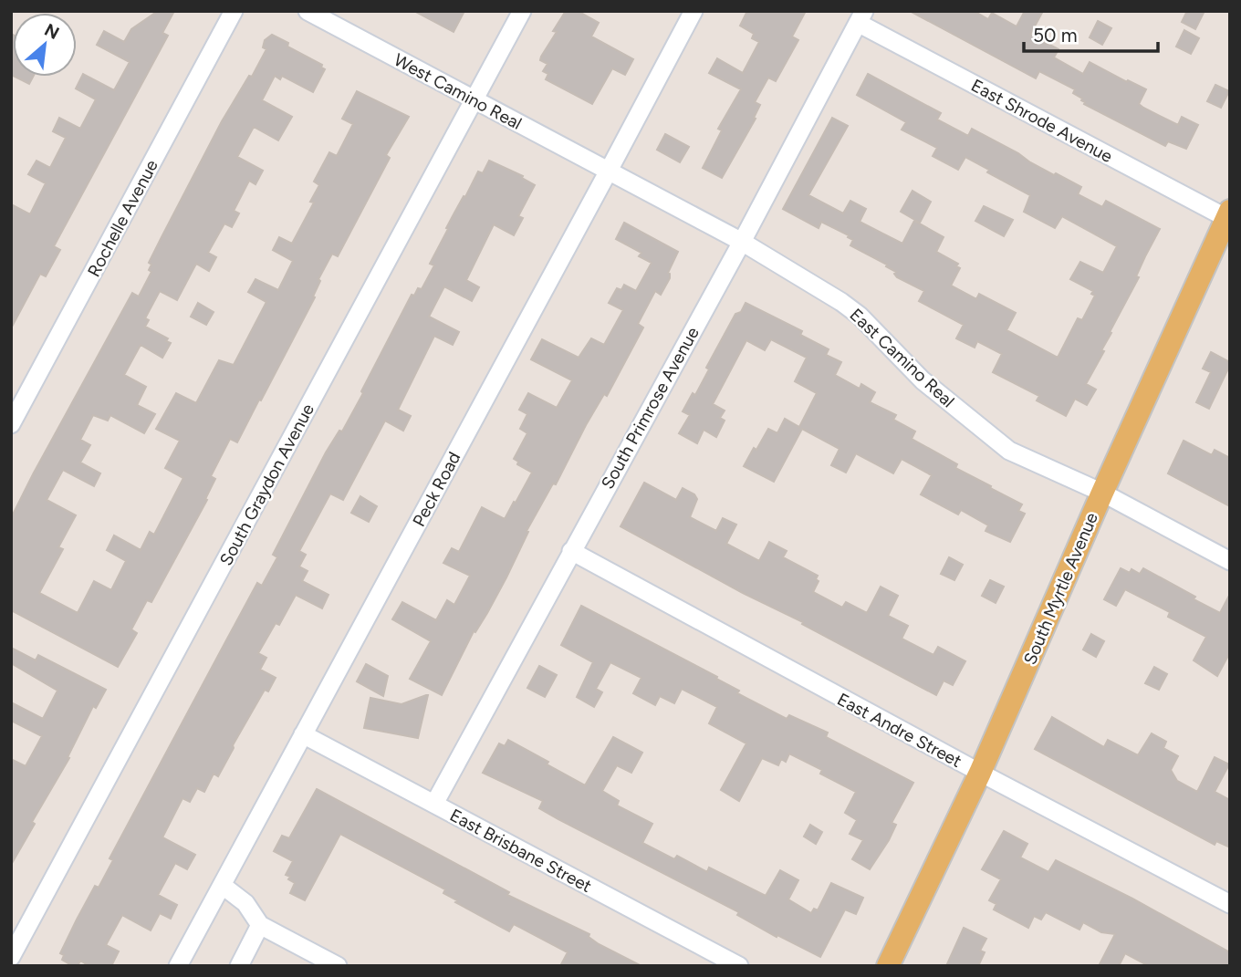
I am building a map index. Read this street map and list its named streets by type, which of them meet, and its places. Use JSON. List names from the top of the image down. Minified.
{"streets":{"main road":["South Myrtle Avenue"],"street":["West Camino Real","East Shrode Avenue","Rochelle Avenue","East Camino Real","South Primrose Avenue","South Graydon Avenue","Peck Road","East Andre Street","East Brisbane Street"]},"crossings":[["West Camino Real","East Camino Real"],["West Camino Real","South Graydon Avenue"],["West Camino Real","Peck Road"],["East Shrode Avenue","South Primrose Avenue"],["East Shrode Avenue","South Myrtle Avenue"],["East Camino Real","South Primrose Avenue"],["East Camino Real","Peck Road"],["East Camino Real","South Myrtle Avenue"],["South Primrose Avenue","East Andre Street"],["South Primrose Avenue","East Brisbane Street"],["Peck Road","East Brisbane Street"],["South Myrtle Avenue","East Andre Street"]],"scale_bar":"50 m","north":"top right"}
